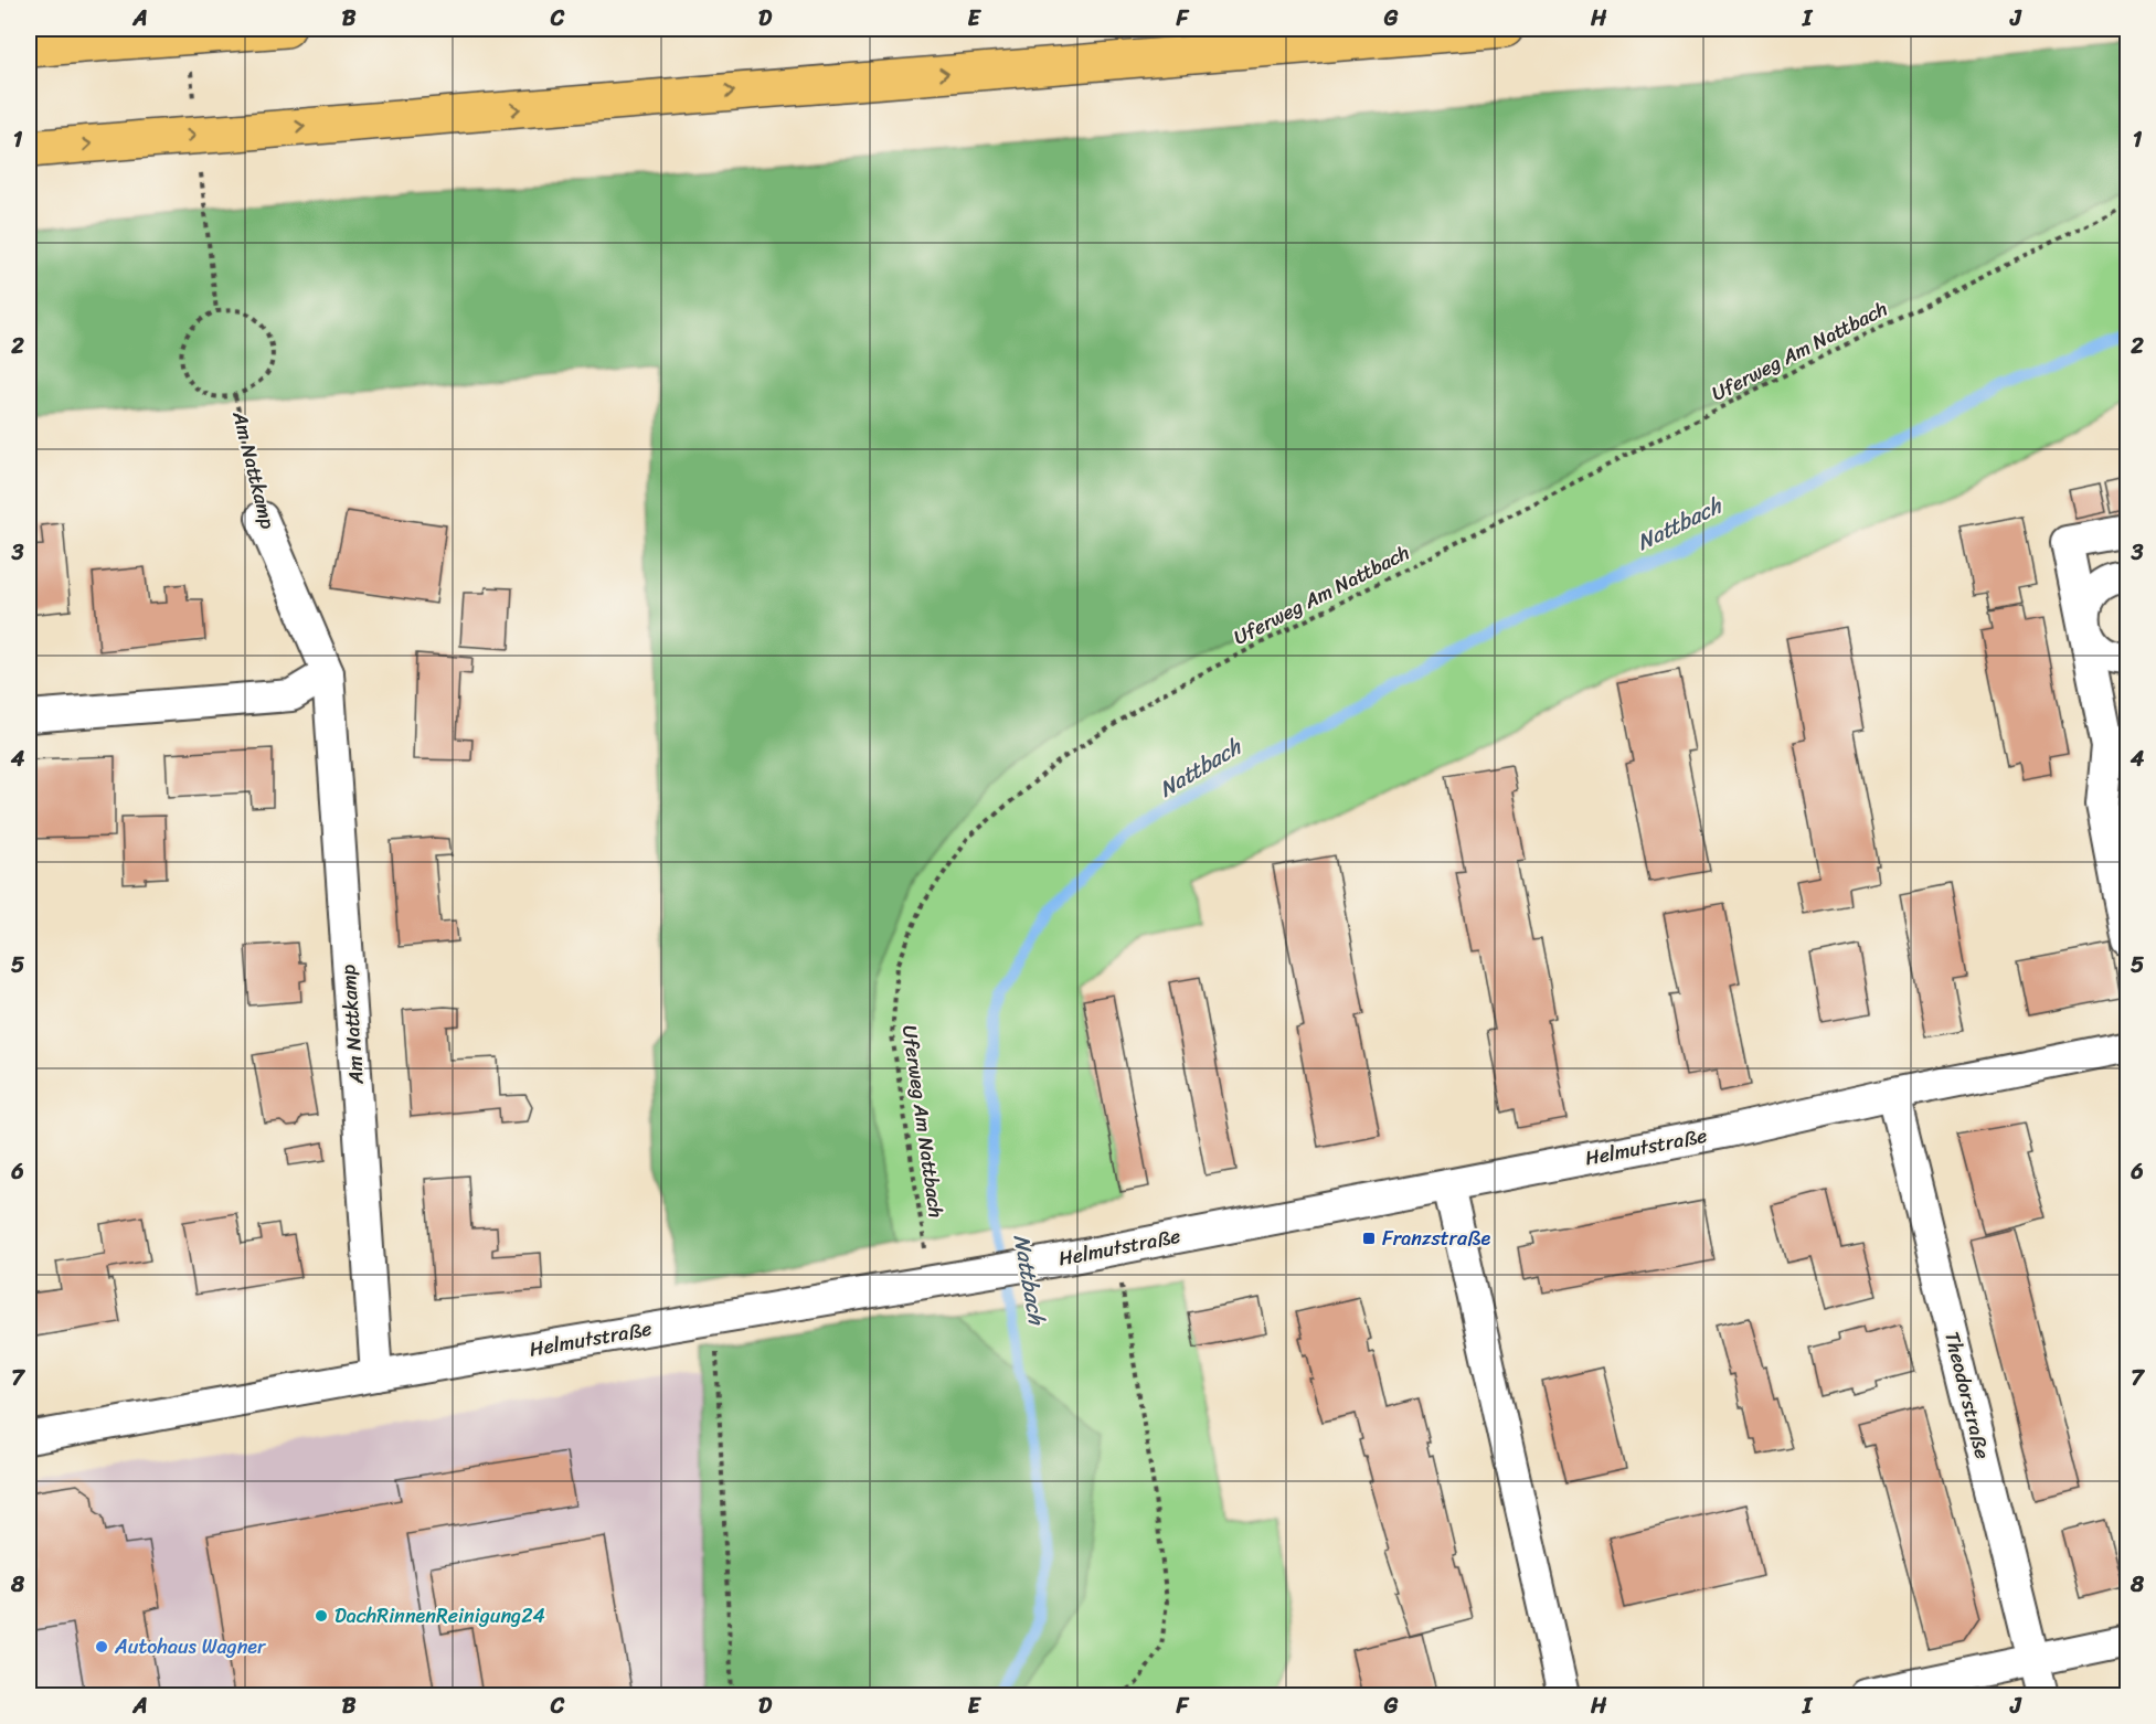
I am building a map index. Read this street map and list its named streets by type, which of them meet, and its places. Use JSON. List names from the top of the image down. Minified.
{"streets":{"street":["Am Nattkamp","Helmutstraße","Theodorstraße"],"path":["Uferweg Am Nattbach"]},"crossings":[["Uferweg Am Nattbach","Helmutstraße"],["Am Nattkamp","Helmutstraße"],["Helmutstraße","Theodorstraße"]],"water":["Nattbach"],"places":{"transit":["Franzstraße"],"other":["DachRinnenReinigung24","Autohaus Wagner"]},"grid":{"columns":["A","B","C","D","E","F","G","H","I","J"],"rows":["1","2","3","4","5","6","7","8"]}}
